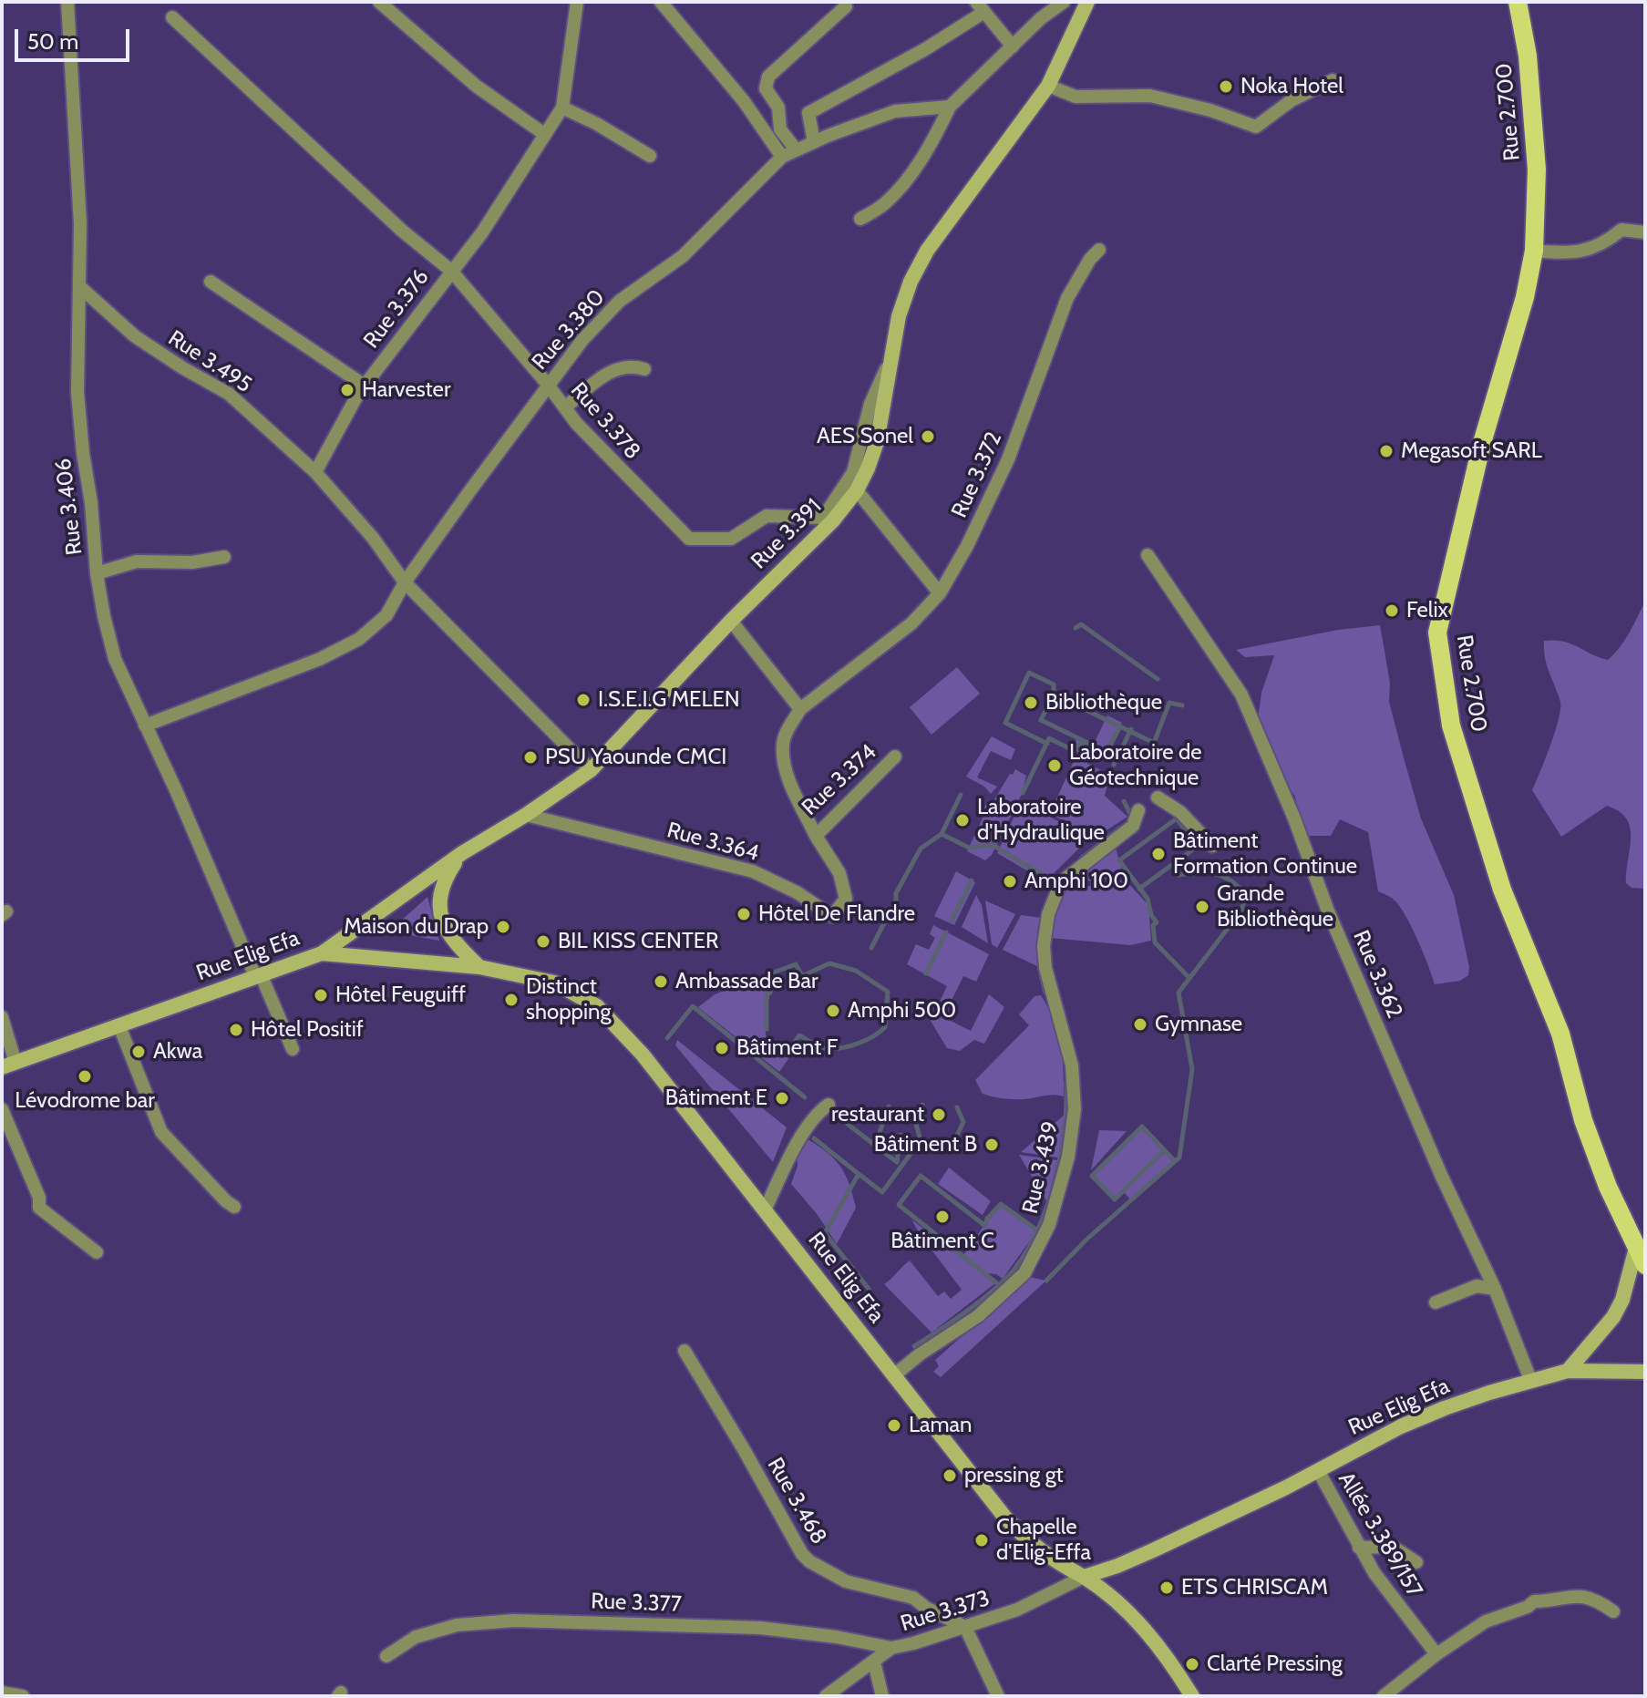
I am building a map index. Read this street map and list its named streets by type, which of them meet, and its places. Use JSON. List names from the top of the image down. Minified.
{"streets":{"main road":["Rue 2.700","Rue 3.391","Rue Elig Efa"],"street":["Rue 3.376","Rue 3.380","Rue 3.495","Rue 3.378","Rue 3.372","Rue 3.406","Rue 3.374","Rue 3.364","Rue 3.362","Rue 3.439","Rue 3.468","Allée 3.389/157","Rue 3.377","Rue 3.373"]},"crossings":[["Rue 3.376","Rue 3.495"],["Rue 3.376","Rue 3.378"],["Rue 3.380","Rue 3.378"],["Rue 3.380","Rue 3.406"],["Rue 3.495","Rue 3.406"],["Rue 3.378","Rue 3.391"],["Rue 3.372","Rue 3.374"],["Rue 3.406","Rue Elig Efa"],["Rue 3.391","Rue 3.364"],["Rue 3.391","Rue Elig Efa"],["Rue 3.374","Rue 3.364"],["Rue Elig Efa","Rue 3.362"],["Rue Elig Efa","Rue 3.439"],["Rue Elig Efa","Allée 3.389/157"],["Rue Elig Efa","Rue 3.373"],["Rue 3.468","Rue 3.373"],["Rue 3.377","Rue 3.373"]],"places":["Noka Hotel","Harvester","AES Sonel","Megasoft SARL","Felix","I.S.E.I.G MELEN","Bibliothèque","PSU Yaounde CMCI","Laboratoire de Géotechnique","Laboratoire d'Hydraulique","Bâtiment Formation Continue","Amphi 100","Grande Bibliothèque","Hôtel De Flandre","Maison du Drap","BIL KISS CENTER","Ambassade Bar","Hôtel Feuguiff","Distinct shopping","Amphi 500","Gymnase","Hôtel Positif","Bâtiment F","Akwa","Lévodrome bar","Bâtiment E","restaurant","Bâtiment B","Bâtiment C","Laman","pressing gt","Chapelle d'Elig-Effa","ETS CHRISCAM","Clarté Pressing"],"scale_bar":"50 m"}
